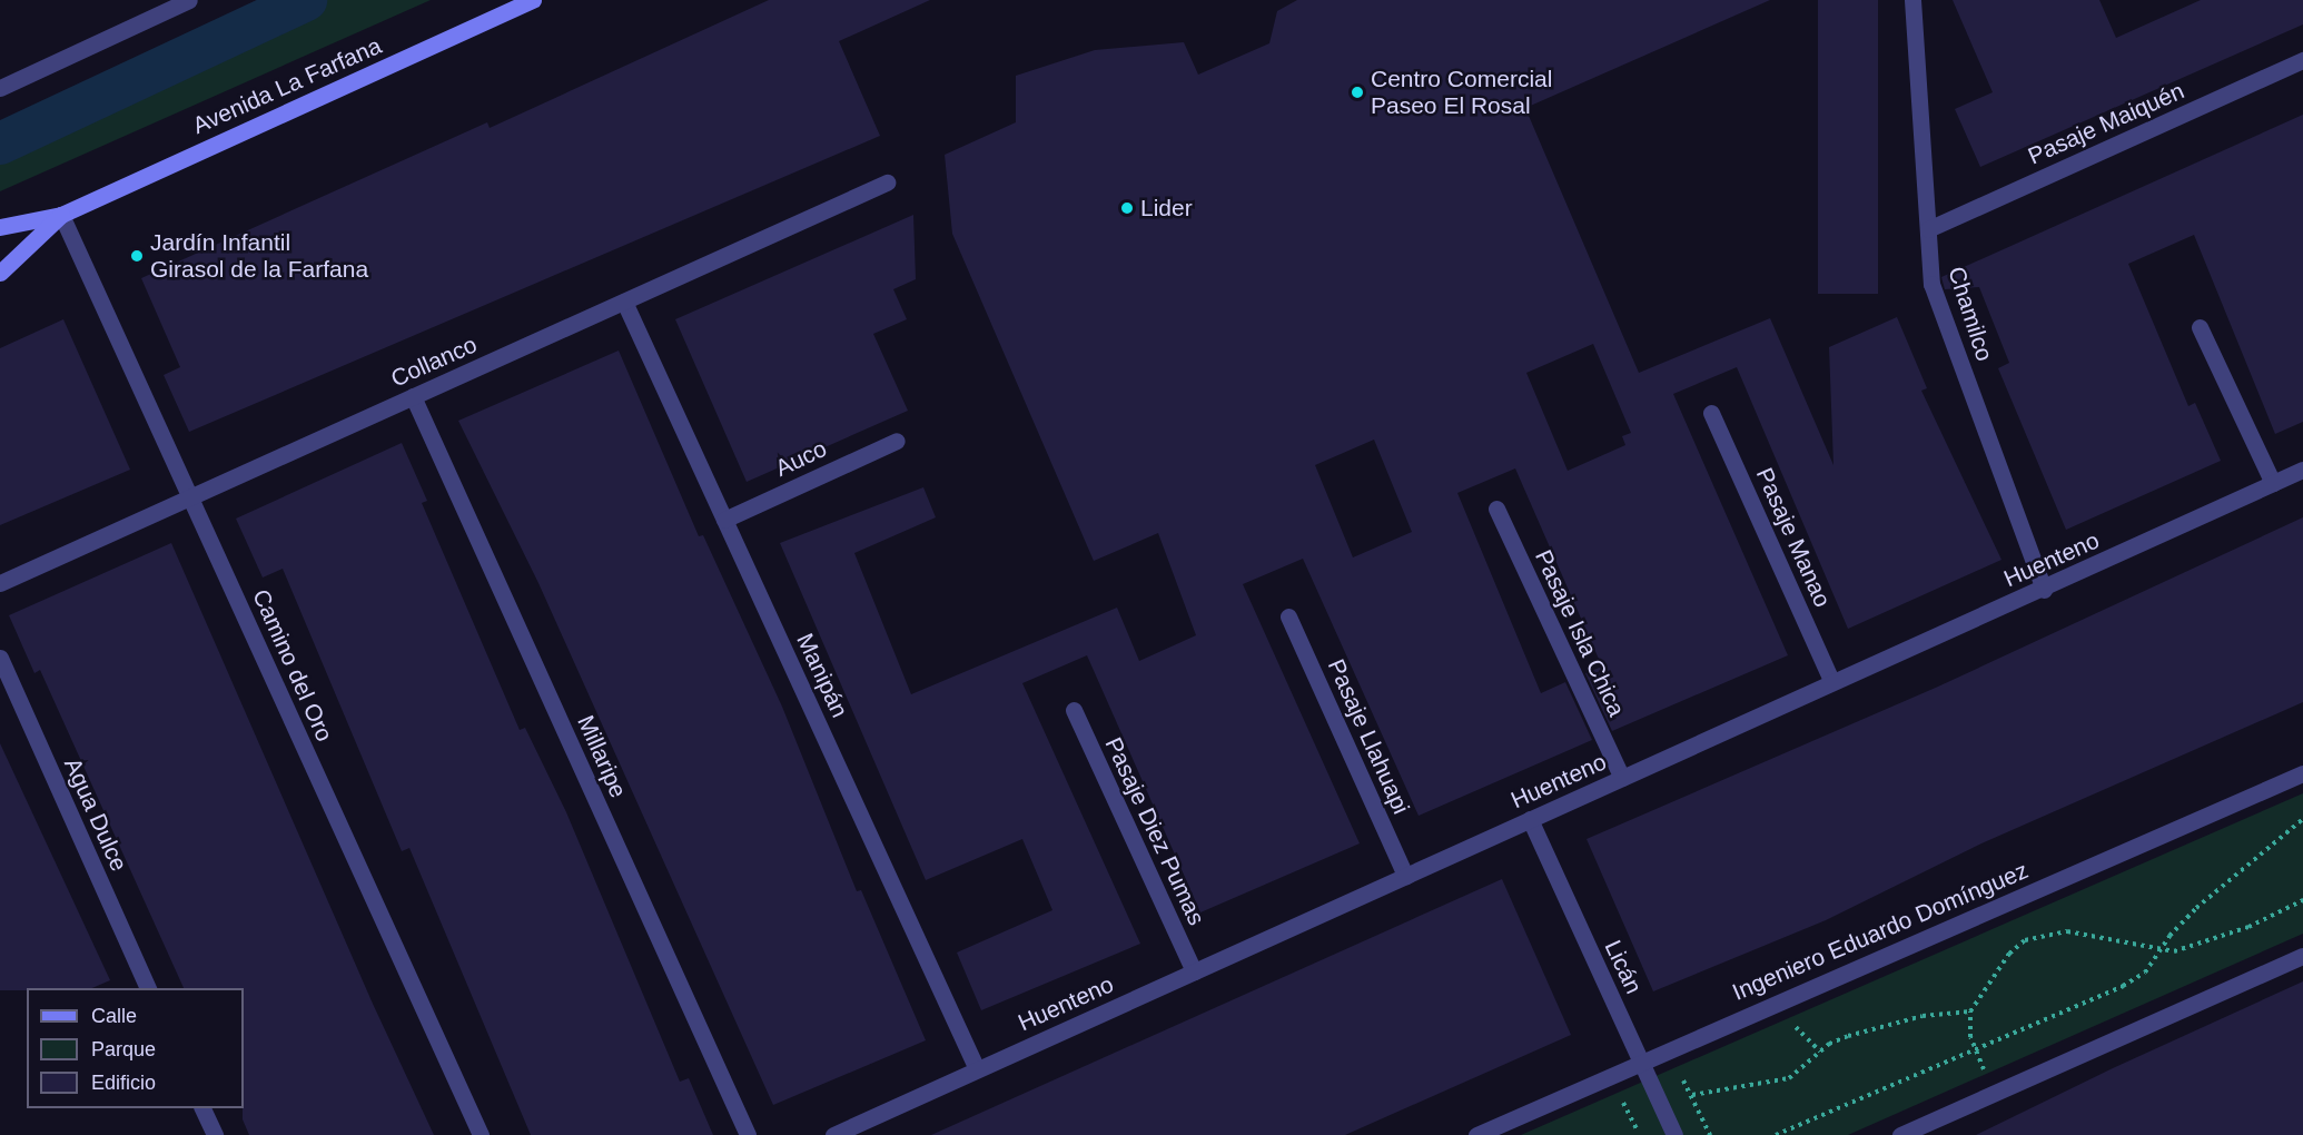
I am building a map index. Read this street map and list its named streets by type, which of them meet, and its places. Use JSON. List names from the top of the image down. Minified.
{"streets":{"street":["Avenida La Farfana","Pasaje Maiquén","Chamilco","Collanco","Auco","Pasaje Manao","Huenteno","Pasaje Isla Chica","Camino del Oro","Manipán","Pasaje Llahuapi","Millaripe","Agua Dulce","Pasaje Diez Pumas","Ingeniero Eduardo Domínguez","Licán"]},"crossings":[["Avenida La Farfana","Camino del Oro"],["Pasaje Maiquén","Chamilco"],["Chamilco","Huenteno"],["Collanco","Camino del Oro"],["Collanco","Manipán"],["Collanco","Millaripe"],["Auco","Manipán"],["Pasaje Manao","Huenteno"],["Huenteno","Pasaje Isla Chica"],["Huenteno","Manipán"],["Huenteno","Pasaje Llahuapi"],["Huenteno","Pasaje Diez Pumas"],["Huenteno","Licán"],["Ingeniero Eduardo Domínguez","Licán"]],"places":["Centro Comercial Paseo El Rosal","Lider","Jardín Infantil Girasol de la Farfana"],"legend":["Calle","Parque","Edificio"]}
